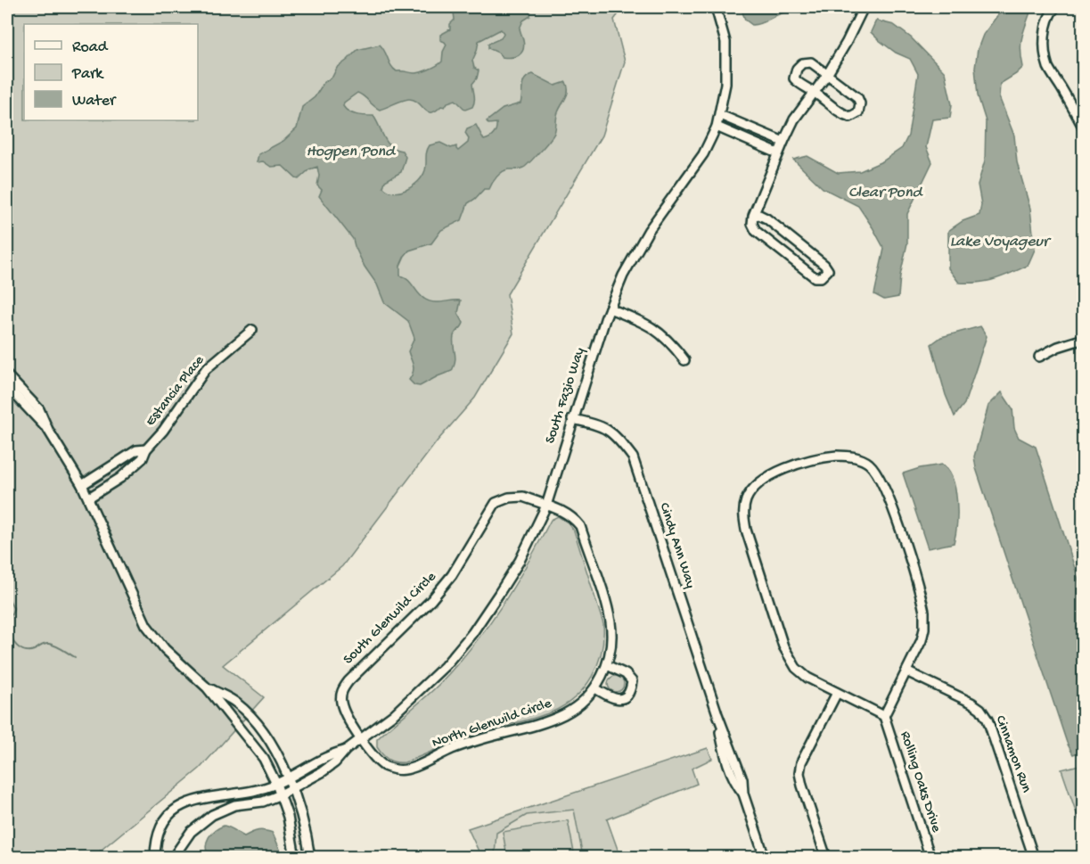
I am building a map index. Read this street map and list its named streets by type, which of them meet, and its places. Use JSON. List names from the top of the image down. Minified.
{"streets":{"street":["Estancia Place","South Fazio Way","Cindy Ann Way","South Glenwild Circle","North Glenwild Circle","Cinnamon Run","Rolling Oaks Drive"]},"crossings":[["South Fazio Way","Cindy Ann Way"],["South Fazio Way","South Glenwild Circle"],["South Fazio Way","North Glenwild Circle"],["South Glenwild Circle","North Glenwild Circle"]],"water":["Hogpen Pond","Clear Pond","Lake Voyageur"],"legend":["Road","Park","Water"]}
